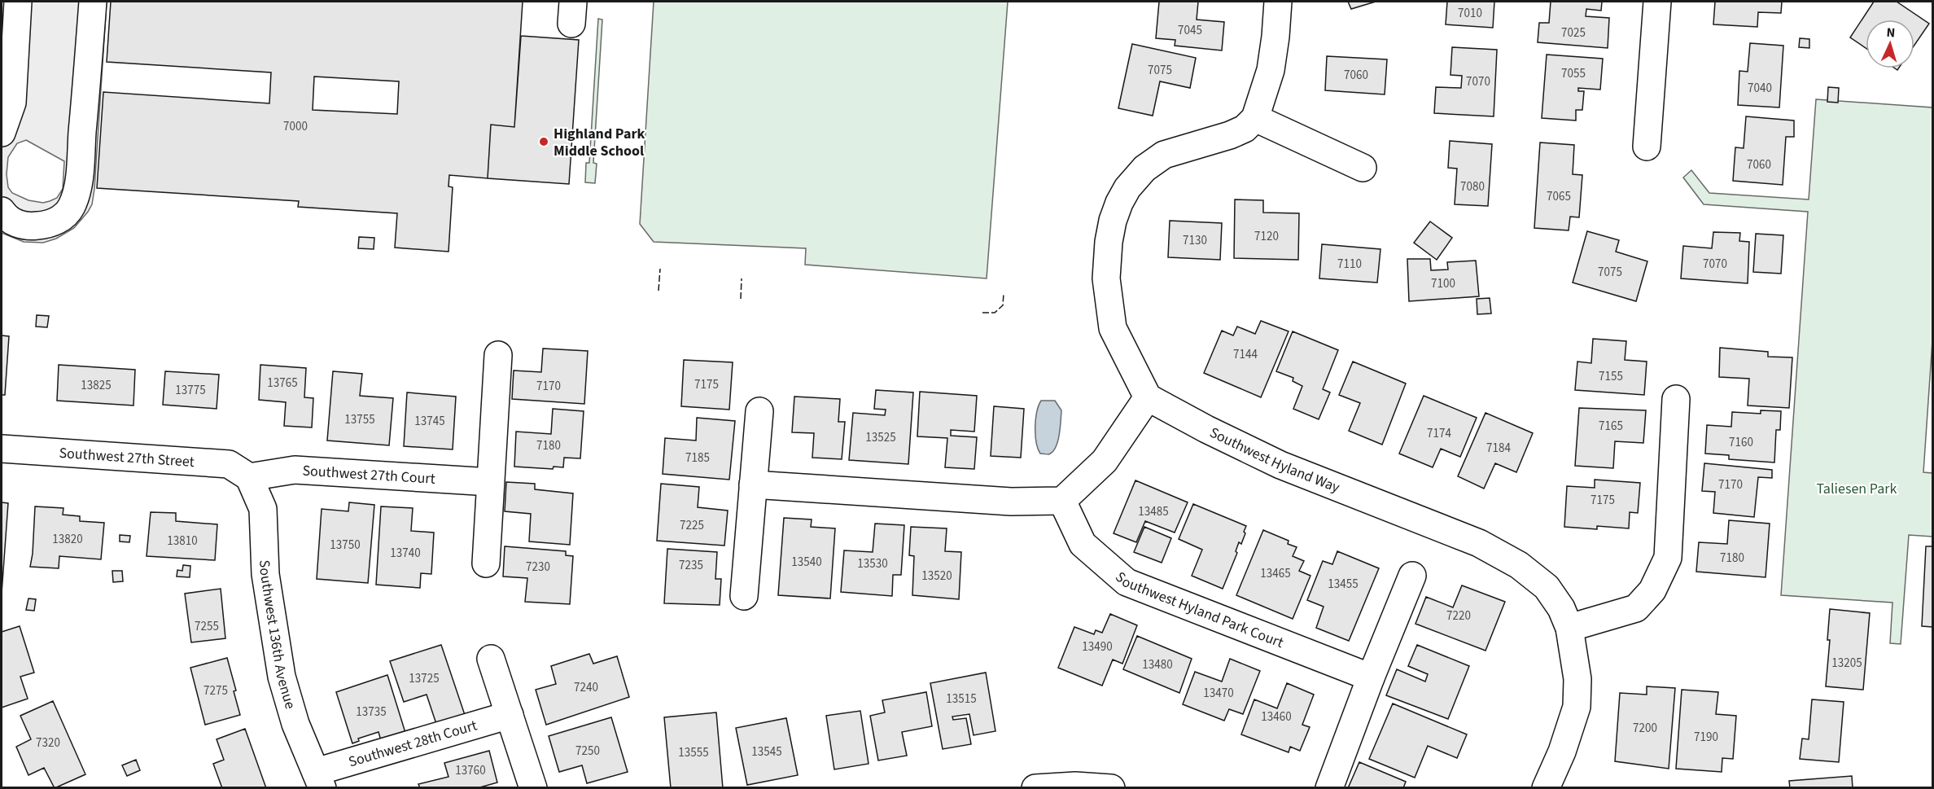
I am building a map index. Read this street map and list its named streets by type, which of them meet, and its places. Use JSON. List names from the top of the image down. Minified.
{"streets":{"street":["Southwest 27th Street","Southwest Hyland Way","Southwest 27th Court","Southwest Hyland Park Court","Southwest 136th Avenue","Southwest 28th Court"]},"crossings":[["Southwest 27th Street","Southwest 27th Court"],["Southwest 27th Street","Southwest 136th Avenue"],["Southwest 27th Court","Southwest 136th Avenue"],["Southwest 136th Avenue","Southwest 28th Court"]],"parks":["Taliesen Park"],"places":["Highland Park Middle School"],"house_numbers":["7010","7045","7025","7075","7055","7060","7070","7040","7000","7060","7080","7065","7120","7130","7110","7070","7075","7100","7144","7155","13765","7175","13825","7170","13775","13755","13745","7165","7174","13525","7160","7180","7184","7185","7170","7175","13485","7225","13820","13810","13750","13740","7180","13540","13530","7235","7230","13465","13520","13455","7220","7255","13490","13205","13480","13725","7240","7275","13470","13515","13735","13460","7200","7190","7320","7250","13545","13555","13760"],"north":"top"}
